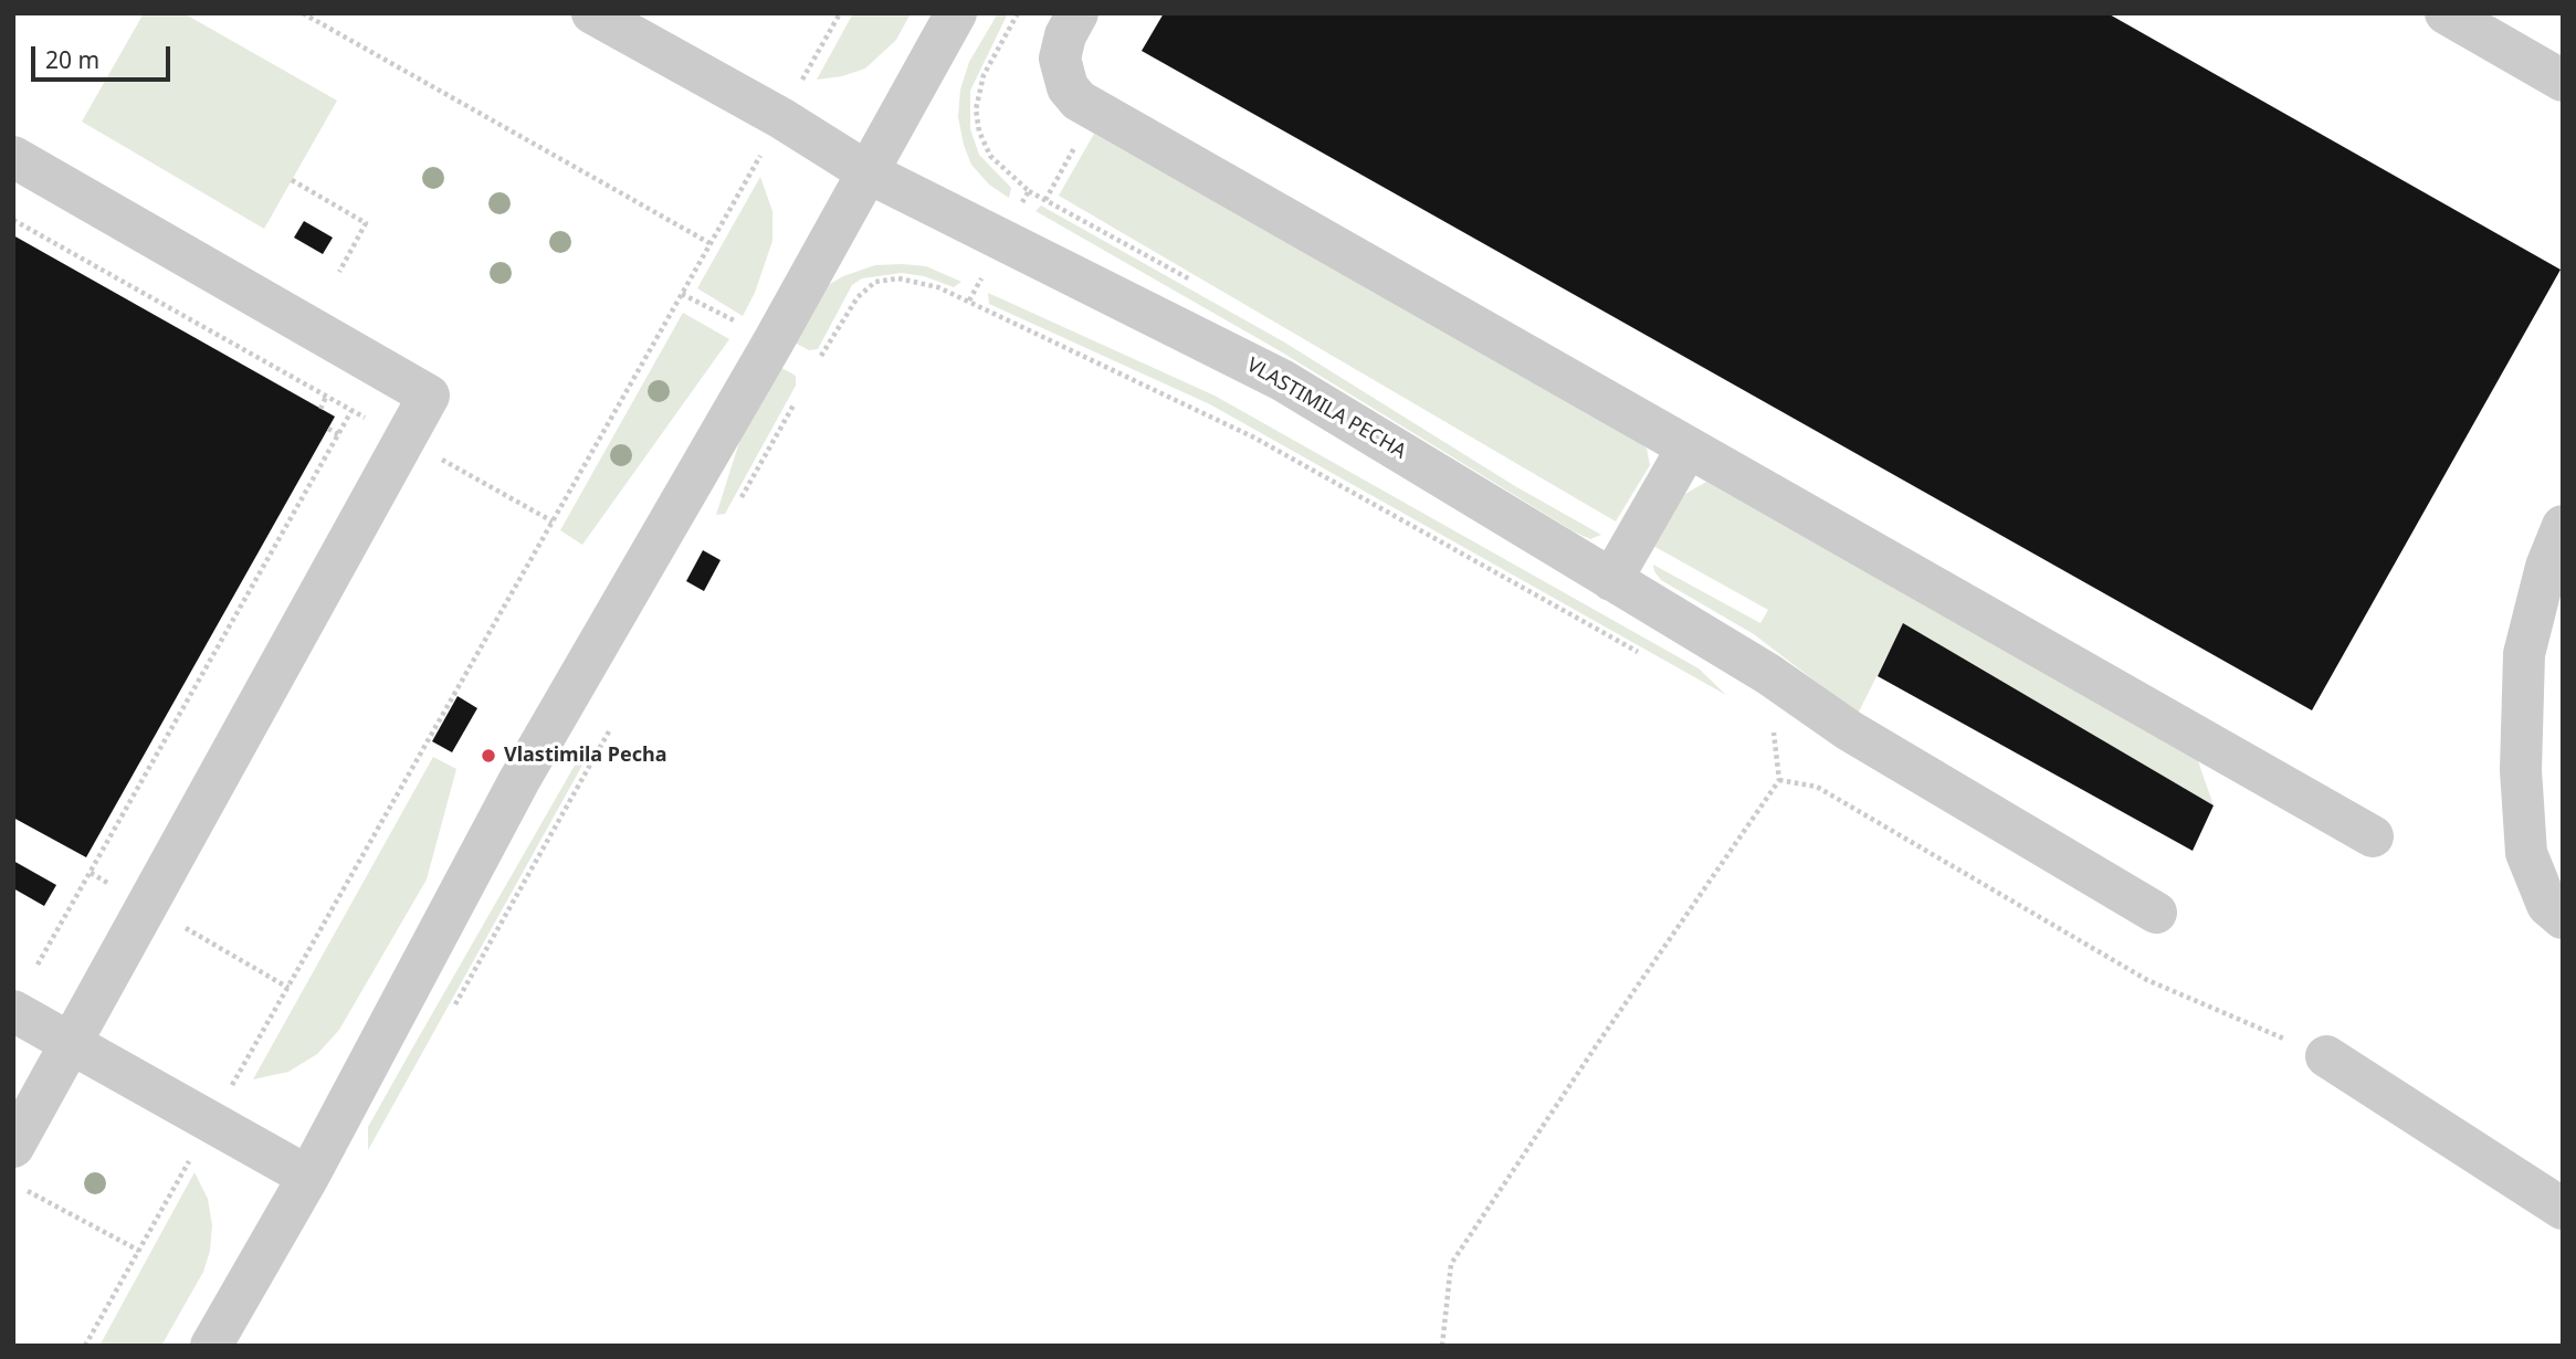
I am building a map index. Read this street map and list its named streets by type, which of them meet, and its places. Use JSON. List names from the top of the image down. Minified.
{"streets":{"street":["VLASTIMILA PECHA"]},"places":["Vlastimila Pecha"],"scale_bar":"20 m"}
